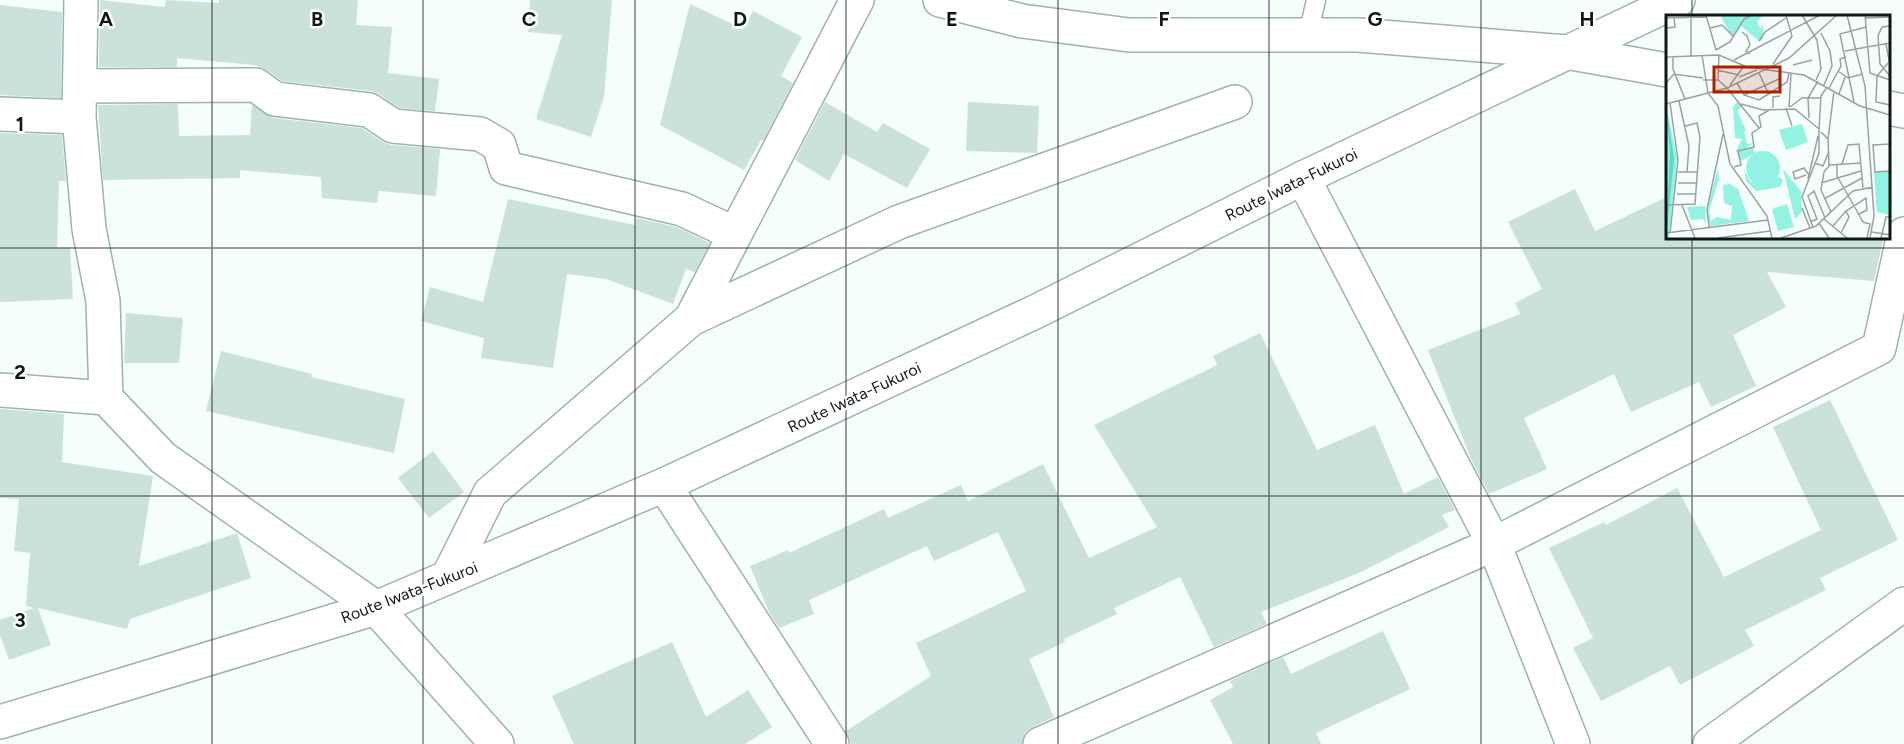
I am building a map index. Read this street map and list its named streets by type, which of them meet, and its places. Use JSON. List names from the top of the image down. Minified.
{"streets":{"street":["Route Iwata-Fukuroi"]},"grid":{"columns":["A","B","C","D","E","F","G","H"],"rows":["1","2","3"]}}
